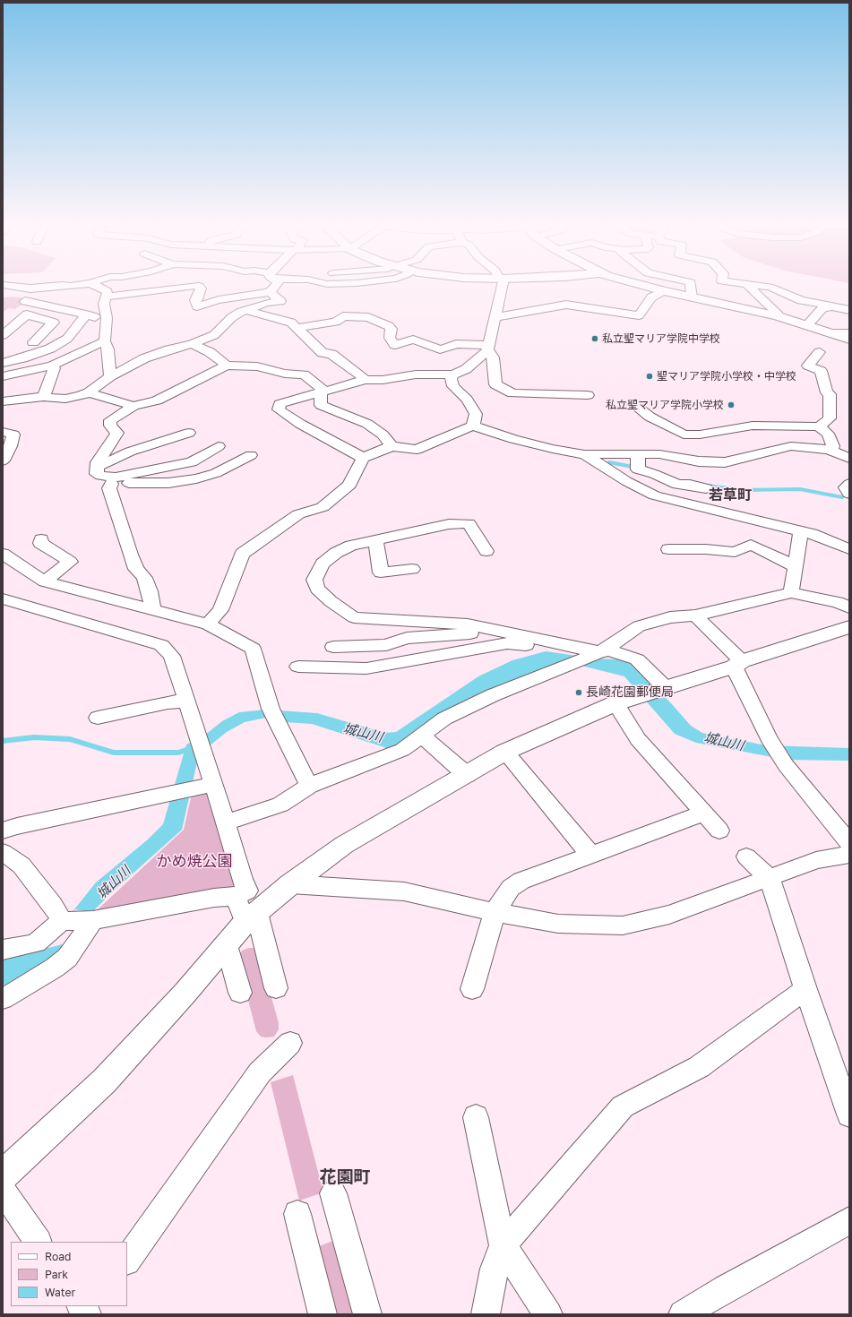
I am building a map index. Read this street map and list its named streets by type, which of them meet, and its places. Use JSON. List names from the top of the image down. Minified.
{"districts":["若草町","花園町"],"water":["城山川"],"parks":["かめ焼公園"],"places":["私立聖マリア学院中学校","聖マリア学院小学校・中学校","私立聖マリア学院小学校","長崎花園郵便局"],"legend":["Road","Park","Water"]}
